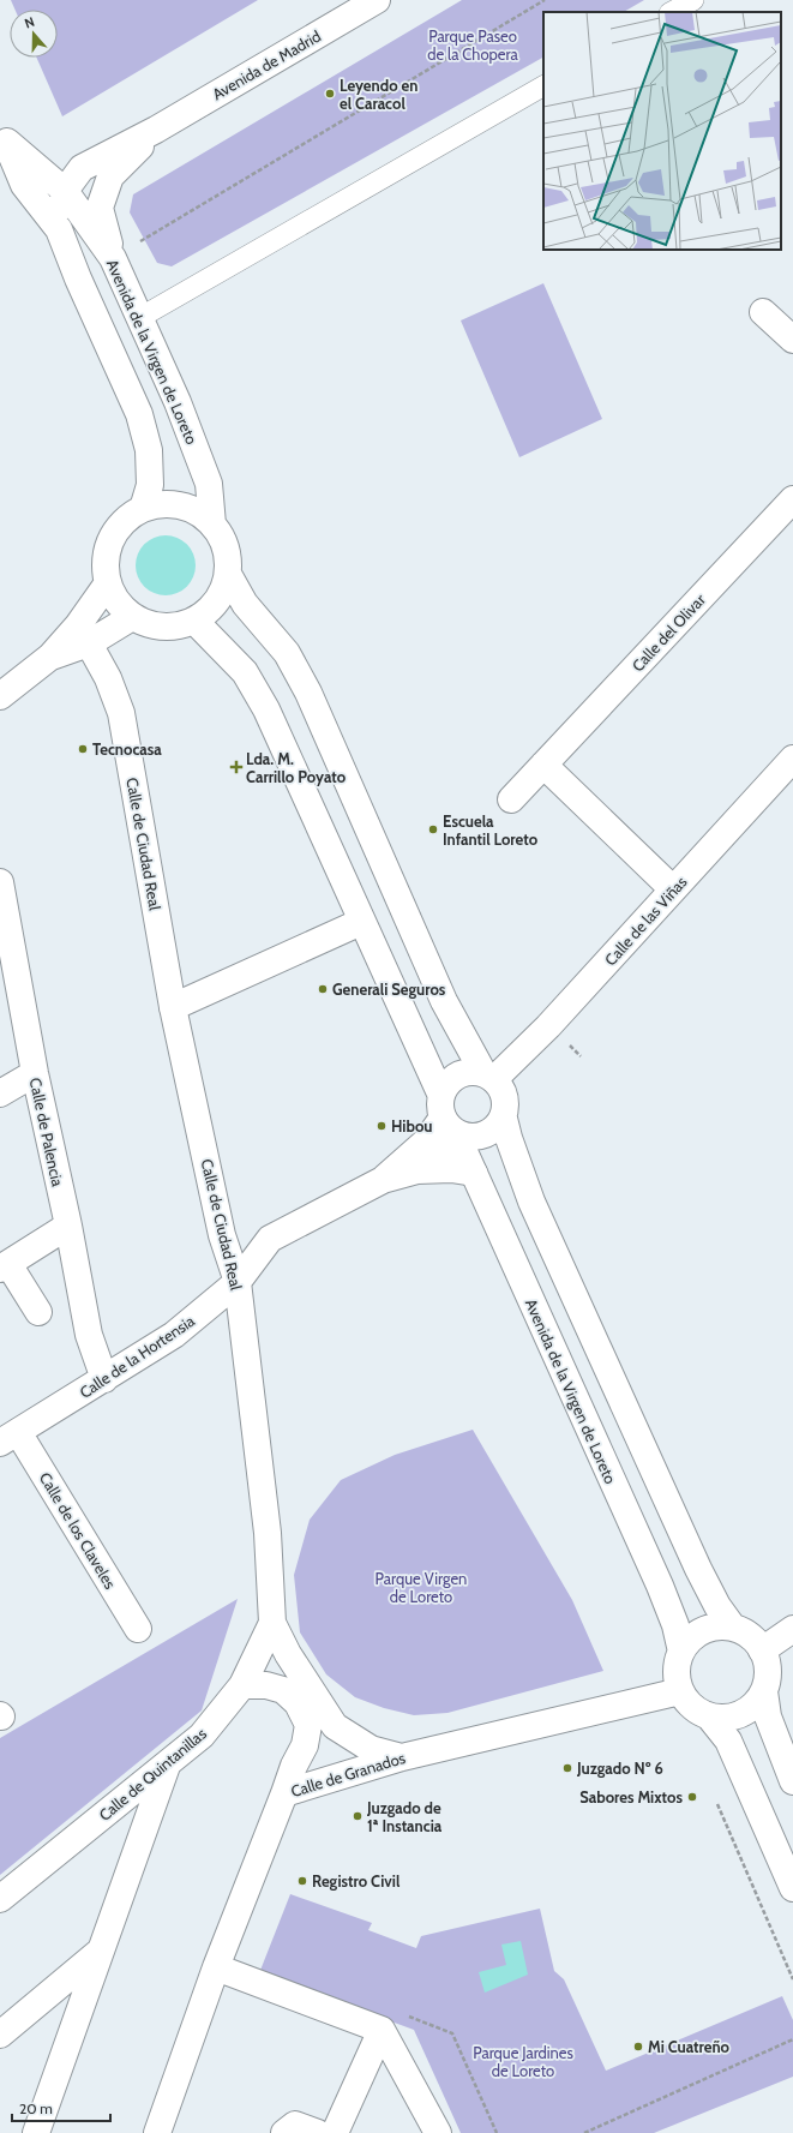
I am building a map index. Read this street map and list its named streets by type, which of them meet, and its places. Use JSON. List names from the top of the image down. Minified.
{"streets":{"street":["Avenida de Madrid","Avenida de la Virgen de Loreto","Calle del Olivar","Calle de Ciudad Real","Calle de las Viñas","Calle de Palencia","Calle de la Hortensia","Calle de los Claveles","Calle de Quintanillas","Calle de Granados"]},"crossings":[["Avenida de Madrid","Avenida de la Virgen de Loreto"],["Avenida de la Virgen de Loreto","Calle de las Viñas"],["Avenida de la Virgen de Loreto","Calle de la Hortensia"],["Avenida de la Virgen de Loreto","Calle de Granados"],["Calle de Ciudad Real","Calle de la Hortensia"],["Calle de Ciudad Real","Calle de Quintanillas"],["Calle de Ciudad Real","Calle de Granados"],["Calle de las Viñas","Calle de la Hortensia"],["Calle de Palencia","Calle de la Hortensia"],["Calle de la Hortensia","Calle de los Claveles"]],"parks":["Parque Paseo de la Chopera","Parque Virgen de Loreto","Parque Jardines de Loreto"],"places":{"other":["Leyendo en el Caracol","Tecnocasa","Escuela Infantil Loreto","Generali Seguros","Hibou","Juzgado Nº 6","Sabores Mixtos","Juzgado de 1ª Instancia","Registro Civil","Mi Cuatreño"],"health":["Lda. M. Carrillo Poyato"]},"scale_bar":"20 m","north":"top"}
